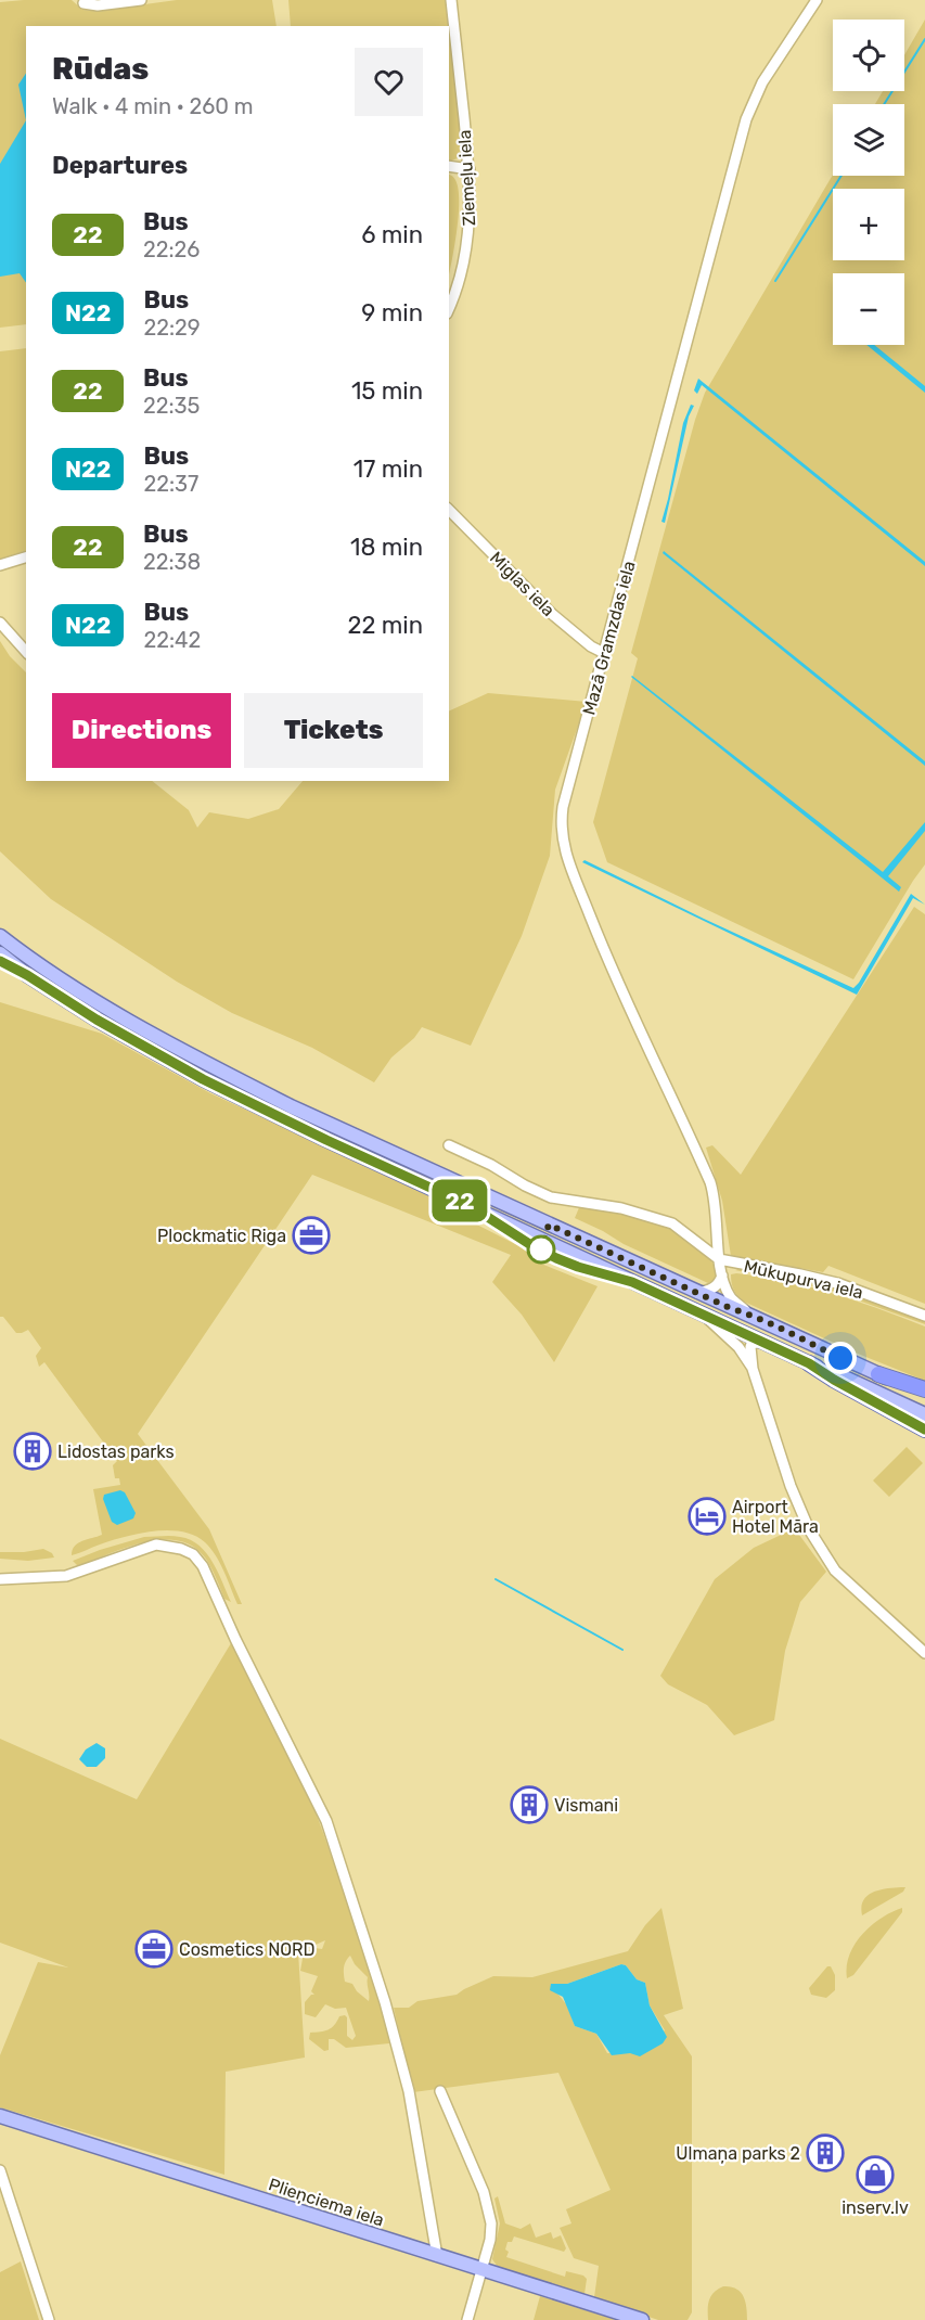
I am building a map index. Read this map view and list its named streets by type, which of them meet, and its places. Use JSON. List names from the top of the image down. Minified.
{"streets":{"main road":["Plieņciema iela"],"street":["Ziemeļu iela","Miglas iela","Mazā Gramzdas iela","Mūkupurva iela"]},"crossings":[["Miglas iela","Mazā Gramzdas iela"],["Mazā Gramzdas iela","Mūkupurva iela"]],"places":{"office":["Plockmatic Riga","Cosmetics NORD"],"building":["Lidostas parks","Vismani","Ulmaņa parks 2"],"hotel":["Airport Hotel Māra"],"shop":["inserv.lv"]},"lines":["bus line 22"],"page":{"on_map":"22","map_buttons":["+","−"],"heading":[["Rūdas","Walk · 4 min · 260 m"],"Departures"],"list":[{"mark":"22","name":"Bus","note":"22:26","value":"6 min"},{"mark":"N22","name":"Bus","note":"22:29","value":"9 min"},{"mark":"22","name":"Bus","note":"22:35","value":"15 min"},{"mark":"N22","name":"Bus","note":"22:37","value":"17 min"},{"mark":"22","name":"Bus","note":"22:38","value":"18 min"},{"mark":"N22","name":"Bus","note":"22:42","value":"22 min"}],"buttons":["Directions","Tickets"]}}
